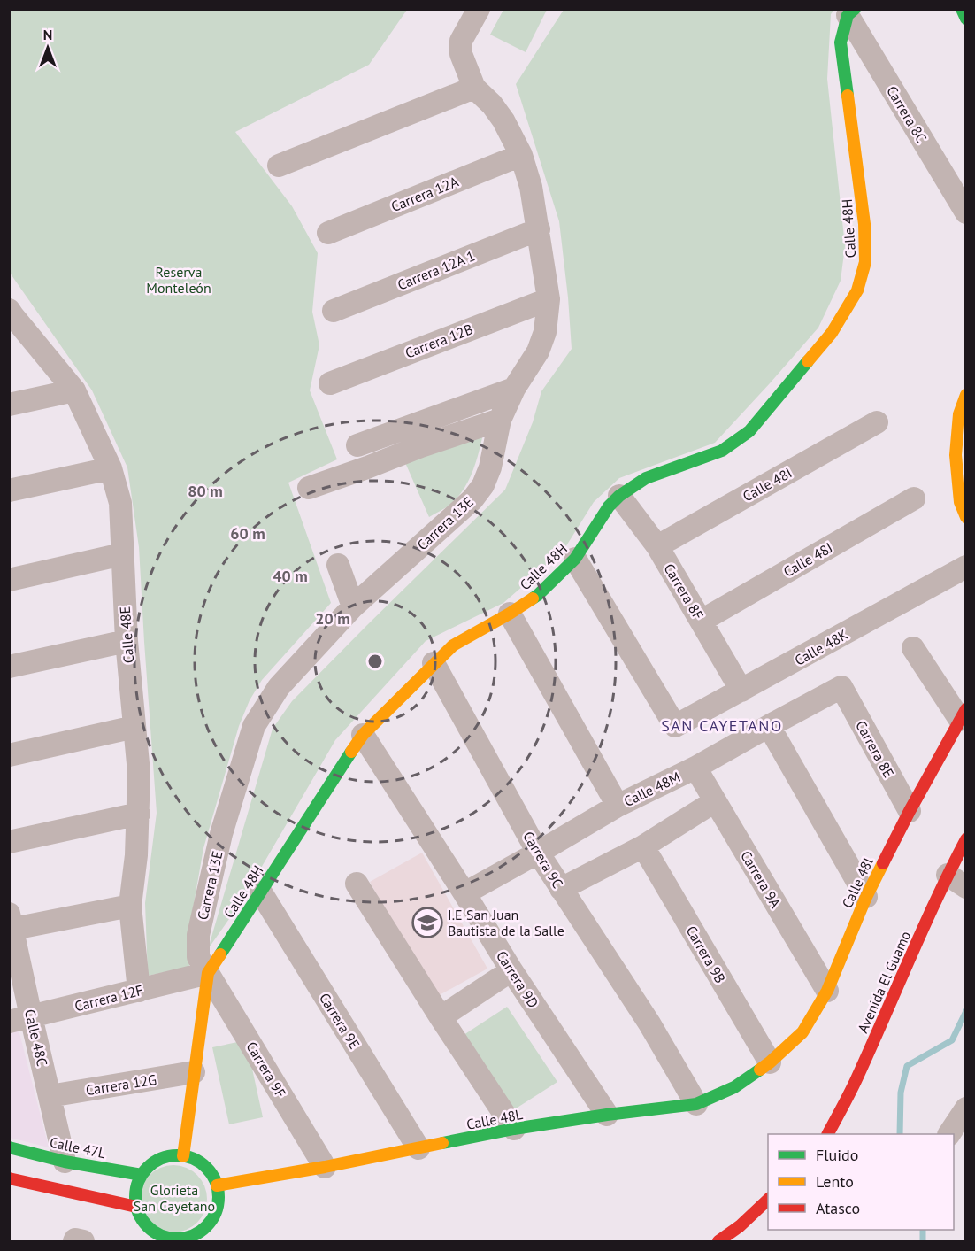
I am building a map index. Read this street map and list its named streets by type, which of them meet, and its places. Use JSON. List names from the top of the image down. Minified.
{"streets":{"street":["Carrera 8C","Carrera 12A","Calle 48H","Carrera 12A 1","Carrera 12B","Calle 48I","Carrera 13E","Calle 48J","Carrera 8F","Calle 48E","Calle 48K","Carrera 8E","Calle 48M","Carrera 9C","Carrera 9A","Calle 48l","Carrera 9B","Carrera 9D","Avenida El Guamo","Carrera 12F","Carrera 9E","Calle 48C","Carrera 9F","Carrera 12G","Calle 48L","Calle 47L"]},"crossings":[["Carrera 8C","Calle 48H"],["Carrera 12A","Carrera 13E"],["Calle 48H","Carrera 13E"],["Calle 48H","Carrera 8F"],["Calle 48H","Calle 48K"],["Calle 48H","Carrera 9C"],["Calle 48H","Carrera 9D"],["Calle 48H","Carrera 12F"],["Calle 48H","Carrera 9E"],["Calle 48H","Carrera 9F"],["Calle 48H","Carrera 12G"],["Calle 48H","Calle 48L"],["Calle 48H","Calle 47L"],["Carrera 12A 1","Carrera 13E"],["Carrera 12B","Carrera 13E"],["Calle 48I","Carrera 8F"],["Carrera 13E","Carrera 12F"],["Carrera 13E","Carrera 9F"],["Calle 48J","Carrera 8F"],["Carrera 8F","Calle 48K"],["Calle 48E","Carrera 12F"],["Carrera 8E","Calle 48M"],["Carrera 8E","Calle 48l"],["Calle 48M","Carrera 9C"],["Calle 48M","Carrera 9A"],["Calle 48M","Carrera 9D"],["Carrera 9C","Calle 48L"],["Carrera 9A","Calle 48l"],["Calle 48l","Carrera 9B"],["Calle 48l","Calle 48L"],["Carrera 9B","Calle 48L"],["Carrera 9D","Calle 48L"],["Carrera 12F","Calle 48C"],["Carrera 12F","Carrera 9F"],["Carrera 9E","Calle 48L"],["Calle 48C","Carrera 12G"],["Calle 48C","Calle 47L"],["Carrera 9F","Calle 48L"],["Calle 48L","Calle 47L"]],"districts":["SAN CAYETANO"],"parks":["Reserva Monteleón","Glorieta San Cayetano"],"places":{"school or university":["I.E San Juan Bautista de la Salle"]},"legend":["Fluido","Lento","Atasco"],"north":"top","rings":["80 m","60 m","40 m","20 m"]}
